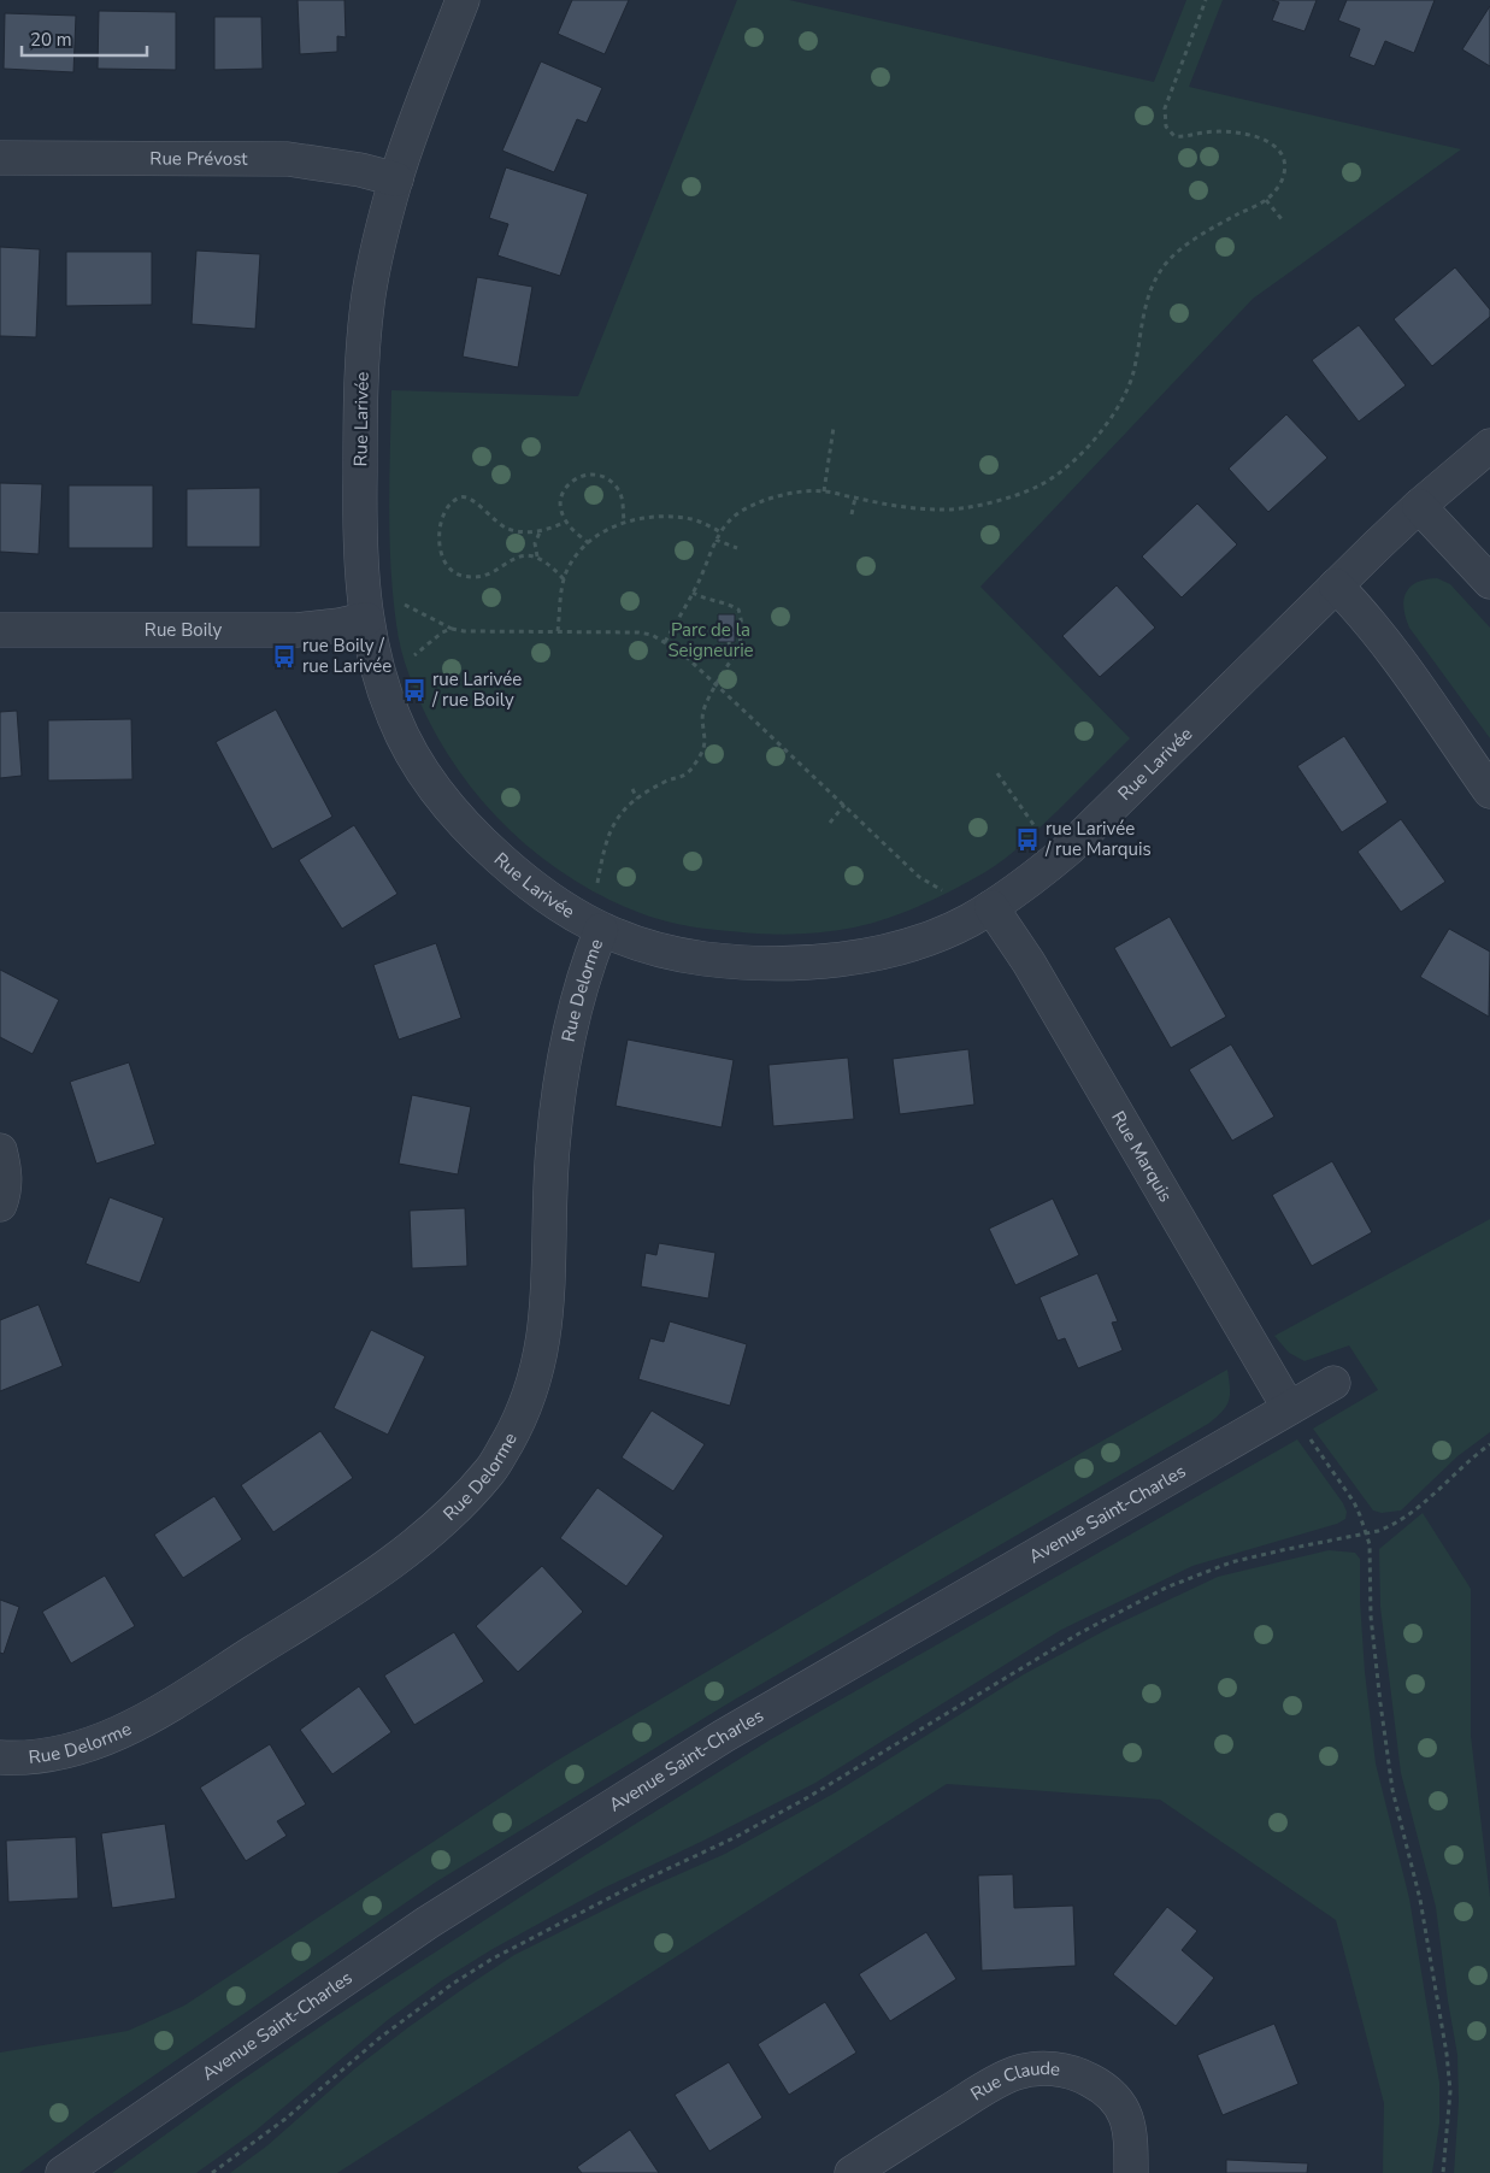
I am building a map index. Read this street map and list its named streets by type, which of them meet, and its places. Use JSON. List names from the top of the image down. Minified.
{"streets":{"street":["Rue Prévost","Rue Larivée","Rue Boily","Rue Delorme","Rue Marquis","Avenue Saint-Charles","Rue Claude"]},"crossings":[["Rue Prévost","Rue Larivée"],["Rue Larivée","Rue Boily"],["Rue Larivée","Rue Delorme"],["Rue Larivée","Rue Marquis"],["Rue Marquis","Avenue Saint-Charles"]],"parks":["Parc de la Seigneurie"],"places":{"bus stop":["rue Boily / rue Larivée","rue Larivée / rue Boily","rue Larivée / rue Marquis"]},"scale_bar":"20 m"}
